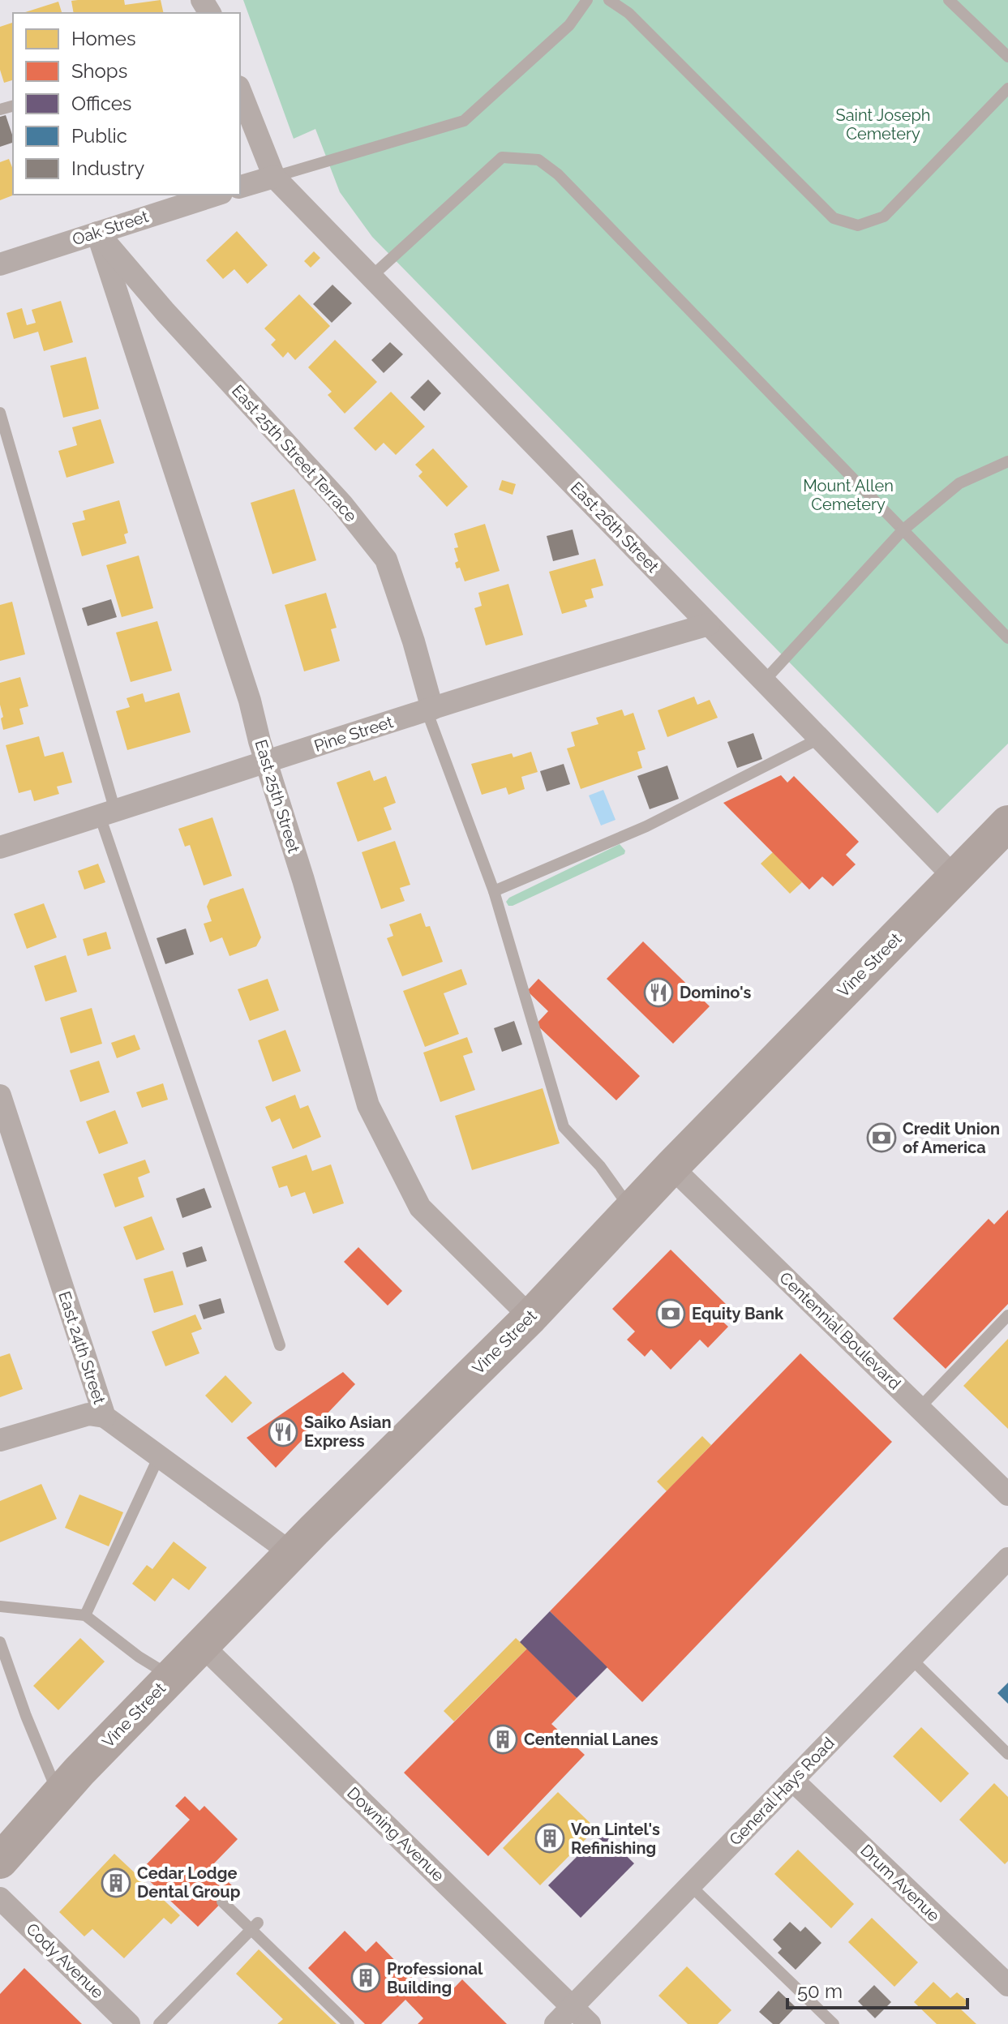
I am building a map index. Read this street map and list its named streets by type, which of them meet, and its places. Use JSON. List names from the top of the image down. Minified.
{"streets":{"main road":["Vine Street"],"street":["Oak Street","East 25th Street Terrace","East 26th Street","Pine Street","East 25th Street","Centennial Boulevard","East 24th Street","General Hays Road","Downing Avenue","Drum Avenue","Cody Avenue"]},"crossings":[["Oak Street","East 25th Street Terrace"],["Oak Street","East 25th Street"],["East 25th Street Terrace","Pine Street"],["East 25th Street Terrace","East 25th Street"],["East 26th Street","Pine Street"],["East 26th Street","Vine Street"],["Pine Street","East 25th Street"],["East 25th Street","Vine Street"],["Vine Street","Centennial Boulevard"],["Vine Street","East 24th Street"],["Vine Street","Downing Avenue"],["General Hays Road","Downing Avenue"],["General Hays Road","Drum Avenue"]],"parks":["Saint Joseph Cemetery","Mount Allen Cemetery"],"places":{"restaurant":["Domino's","Saiko Asian Express"],"bank":["Credit Union of America","Equity Bank"],"building":["Centennial Lanes","Von Lintel's Refinishing","Cedar Lodge Dental Group","Professional Building"]},"legend":["Homes","Shops","Offices","Public","Industry"],"scale_bar":"50 m"}
